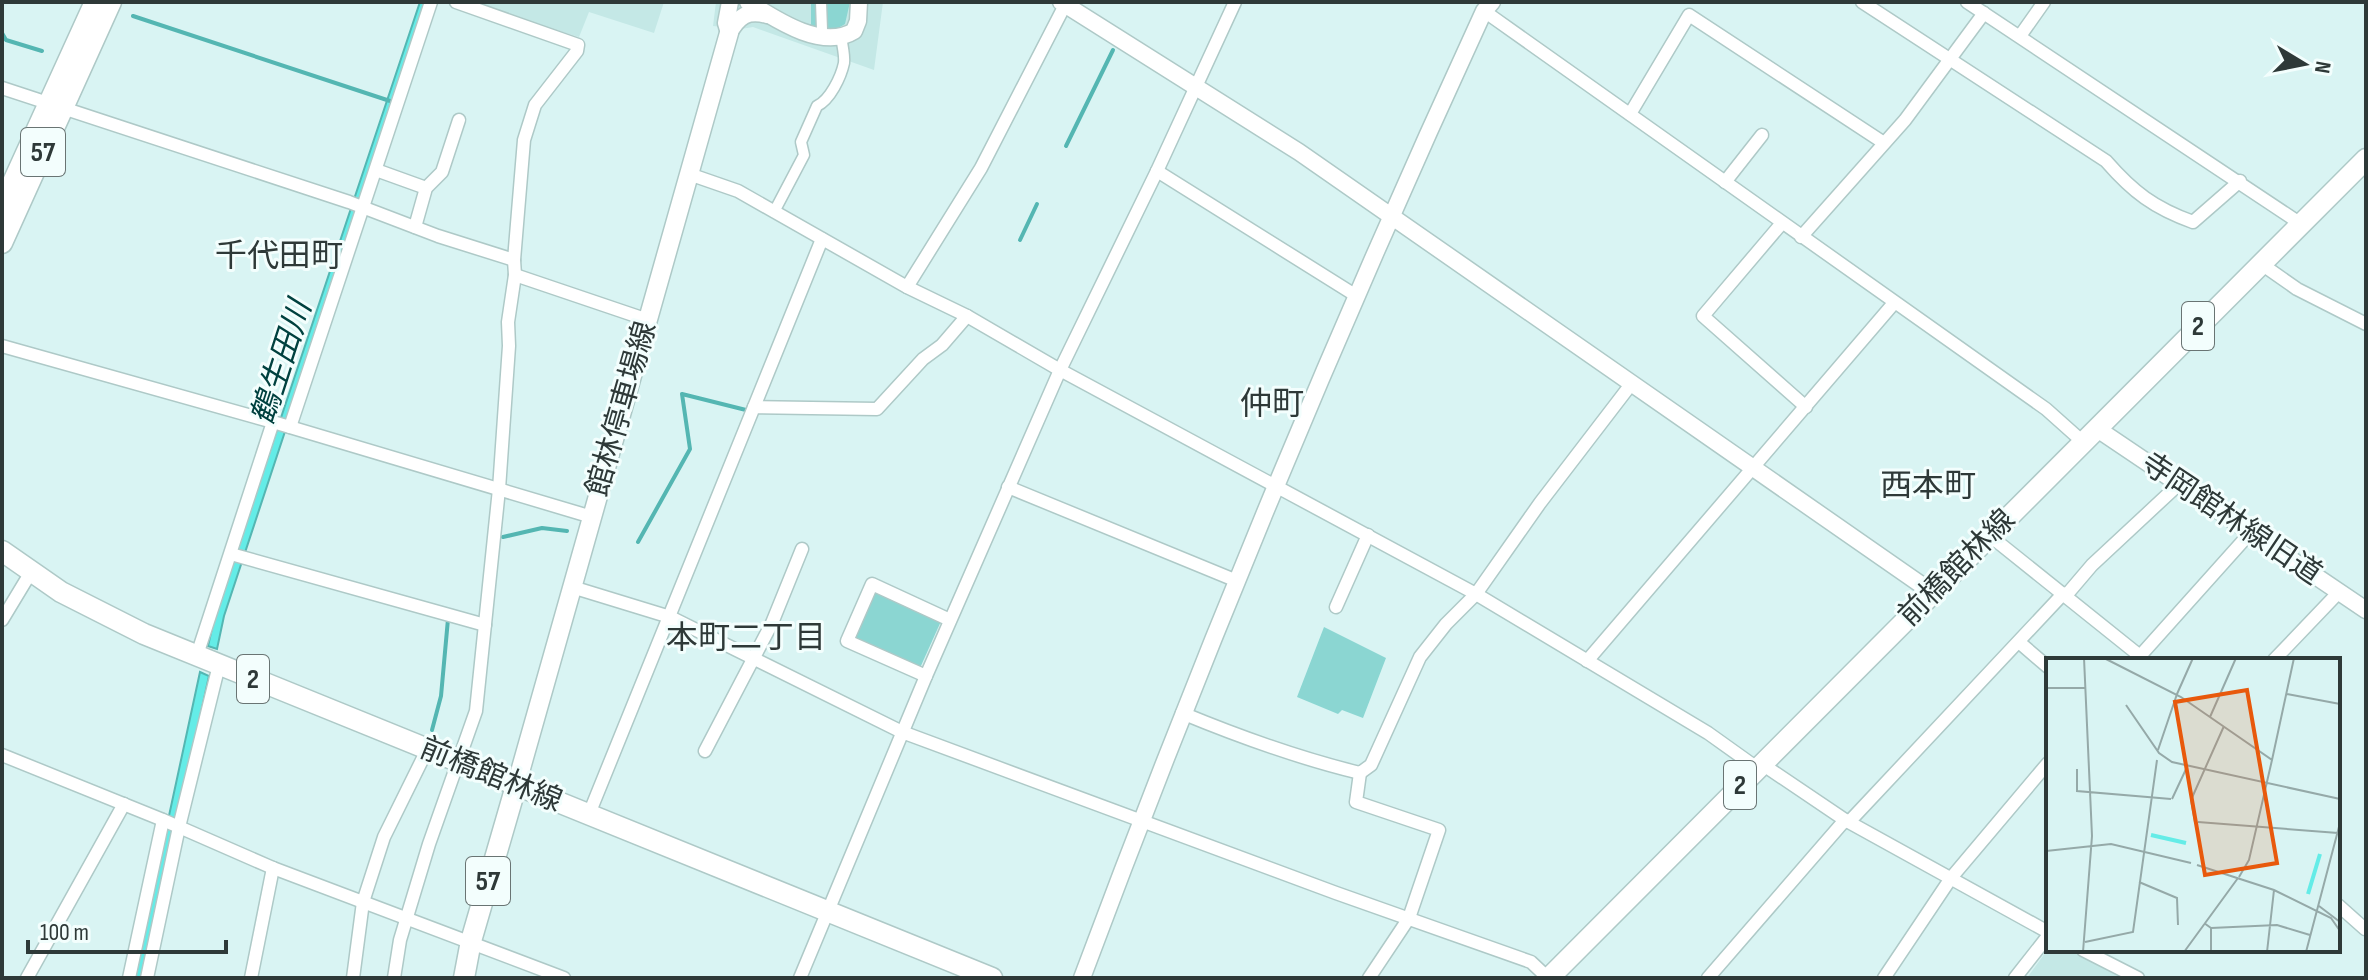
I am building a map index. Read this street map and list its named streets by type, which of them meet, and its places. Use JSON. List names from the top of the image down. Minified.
{"streets":{"main road":["57","2","館林停車場線","前橋館林線"],"street":["寺岡館林線旧道"]},"crossings":[["57","館林停車場線"],["57","前橋館林線"],["館林停車場線","前橋館林線"],["寺岡館林線旧道","前橋館林線"]],"districts":["千代田町","仲町","西本町","本町二丁目"],"water":["鶴生田川"],"scale_bar":"100 m","north":"right"}
